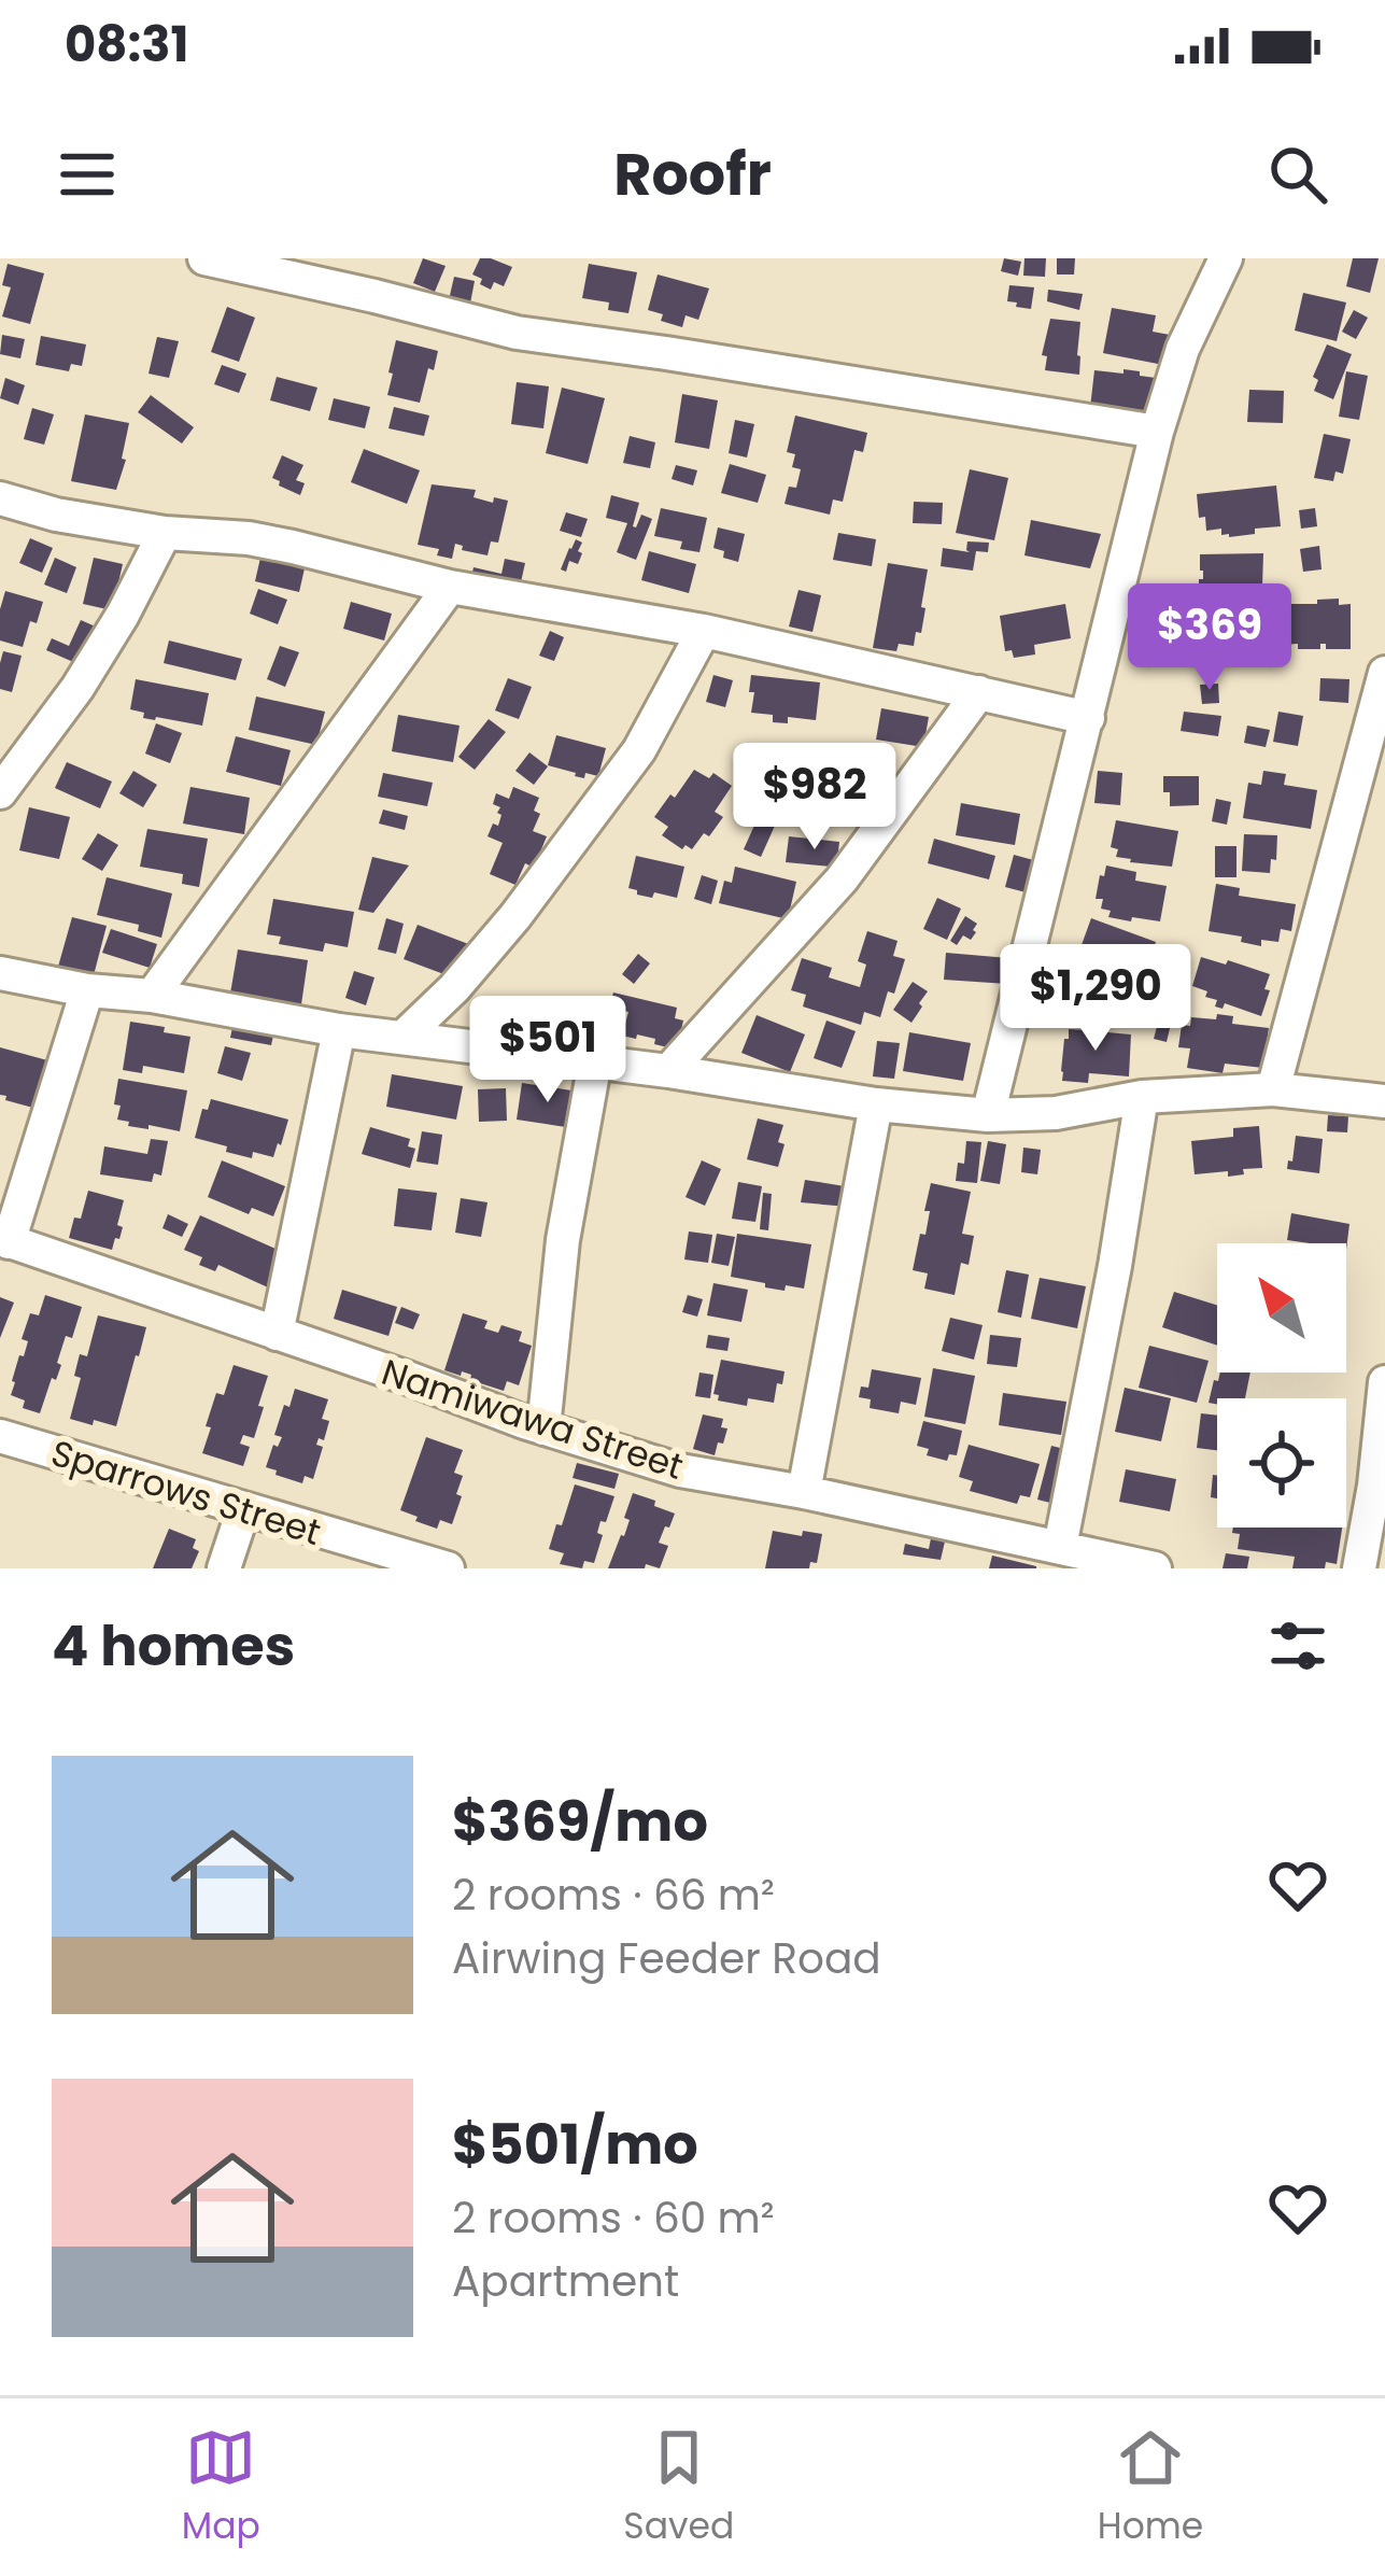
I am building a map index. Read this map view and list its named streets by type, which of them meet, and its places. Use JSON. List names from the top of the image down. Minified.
{"streets":{"street":["Namiwawa Street","Sparrows Street"]},"north":"top left","page":{"status":"08:31","header":"Roofr","price":["$369","$982","$1,290","$501"],"heading":"4 homes","list":[{"name":"$369/mo","note":"2 rooms · 66 m² · Airwing Feeder Road"},{"name":"$501/mo","note":"2 rooms · 60 m² · Apartment"}],"tabs":["Map","Saved","Home"]}}
